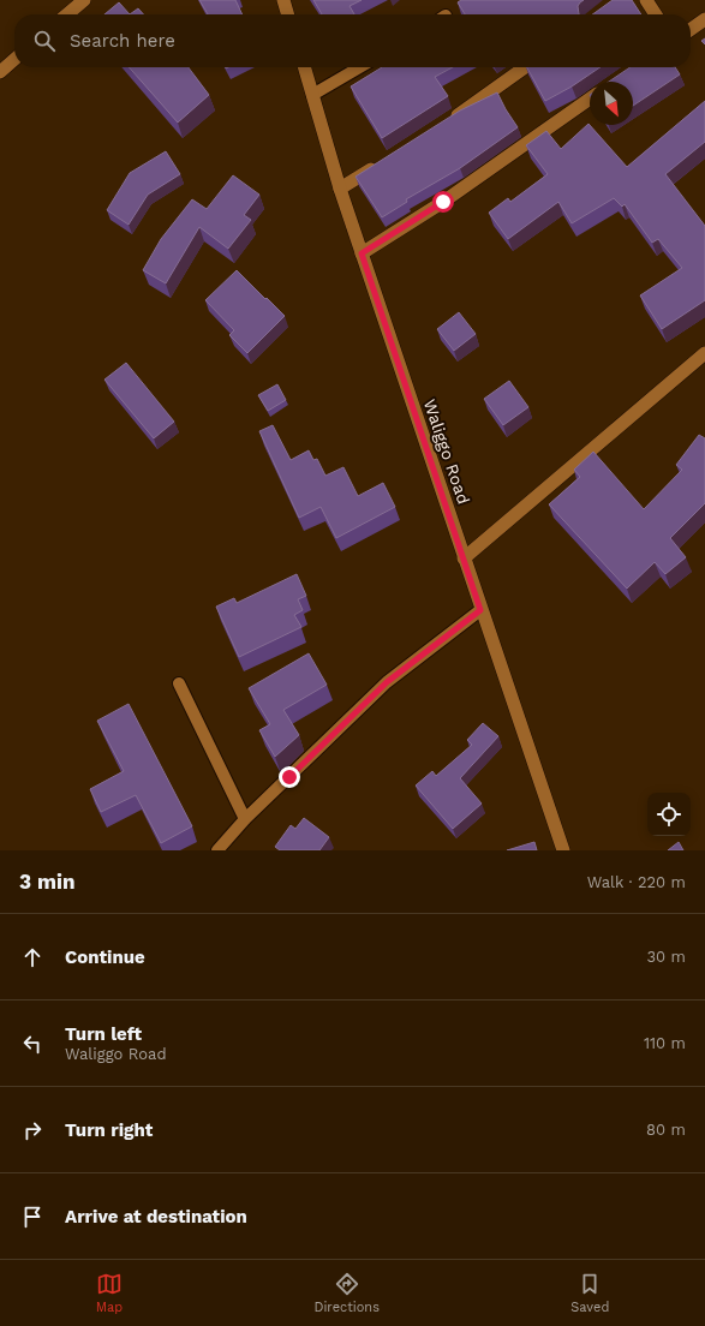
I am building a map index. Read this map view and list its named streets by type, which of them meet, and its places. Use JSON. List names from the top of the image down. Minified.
{"streets":{"street":["Waliggo Road"]},"north":"bottom right","page":{"search":"Search here","heading":["3 min","Walk · 220 m"],"list":[["Continue","30 m"],["Turn left","Waliggo Road","110 m"],["Turn right","80 m"],"Arrive at destination"],"nav":["Map","Directions","Saved"]}}
